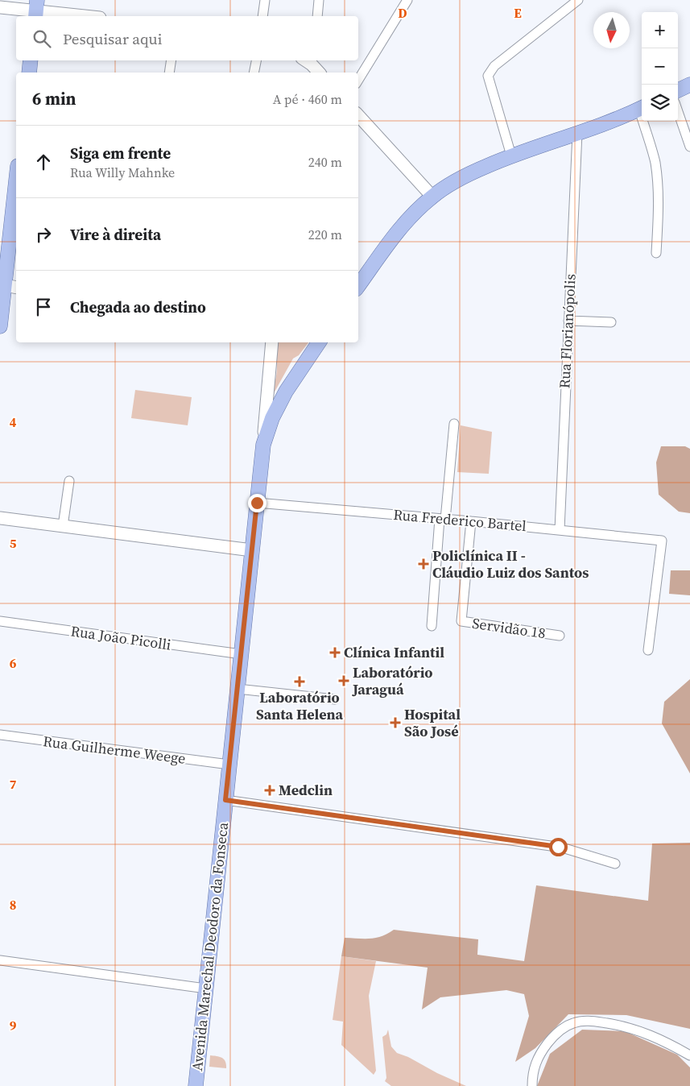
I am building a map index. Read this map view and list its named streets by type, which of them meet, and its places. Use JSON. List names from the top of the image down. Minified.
{"streets":{"main road":["Avenida Marechal Deodoro da Fonseca"],"street":["Rua Florianópolis","Rua Frederico Bartel","Servidão 18","Rua João Picolli","Rua Guilherme Weege"]},"crossings":[["Rua Florianópolis","Rua Frederico Bartel"],["Rua Frederico Bartel","Servidão 18"],["Rua Frederico Bartel","Avenida Marechal Deodoro da Fonseca"],["Rua João Picolli","Avenida Marechal Deodoro da Fonseca"],["Rua Guilherme Weege","Avenida Marechal Deodoro da Fonseca"]],"places":{"health":["Policlínica II - Cláudio Luiz dos Santos","Clínica Infantil","Laboratório Jaraguá","Laboratório Santa Helena","Hospital São José","Medclin"]},"north":"bottom","page":{"map_buttons":["+","−"],"search":"Pesquisar aqui","heading":["6 min","A pé · 460 m"],"list":[["Siga em frente","Rua Willy Mahnke","240 m"],["Vire à direita","220 m"],"Chegada ao destino"]},"grid":{"columns":["D","E"],"rows":["4","5","6","7","8","9"]}}
